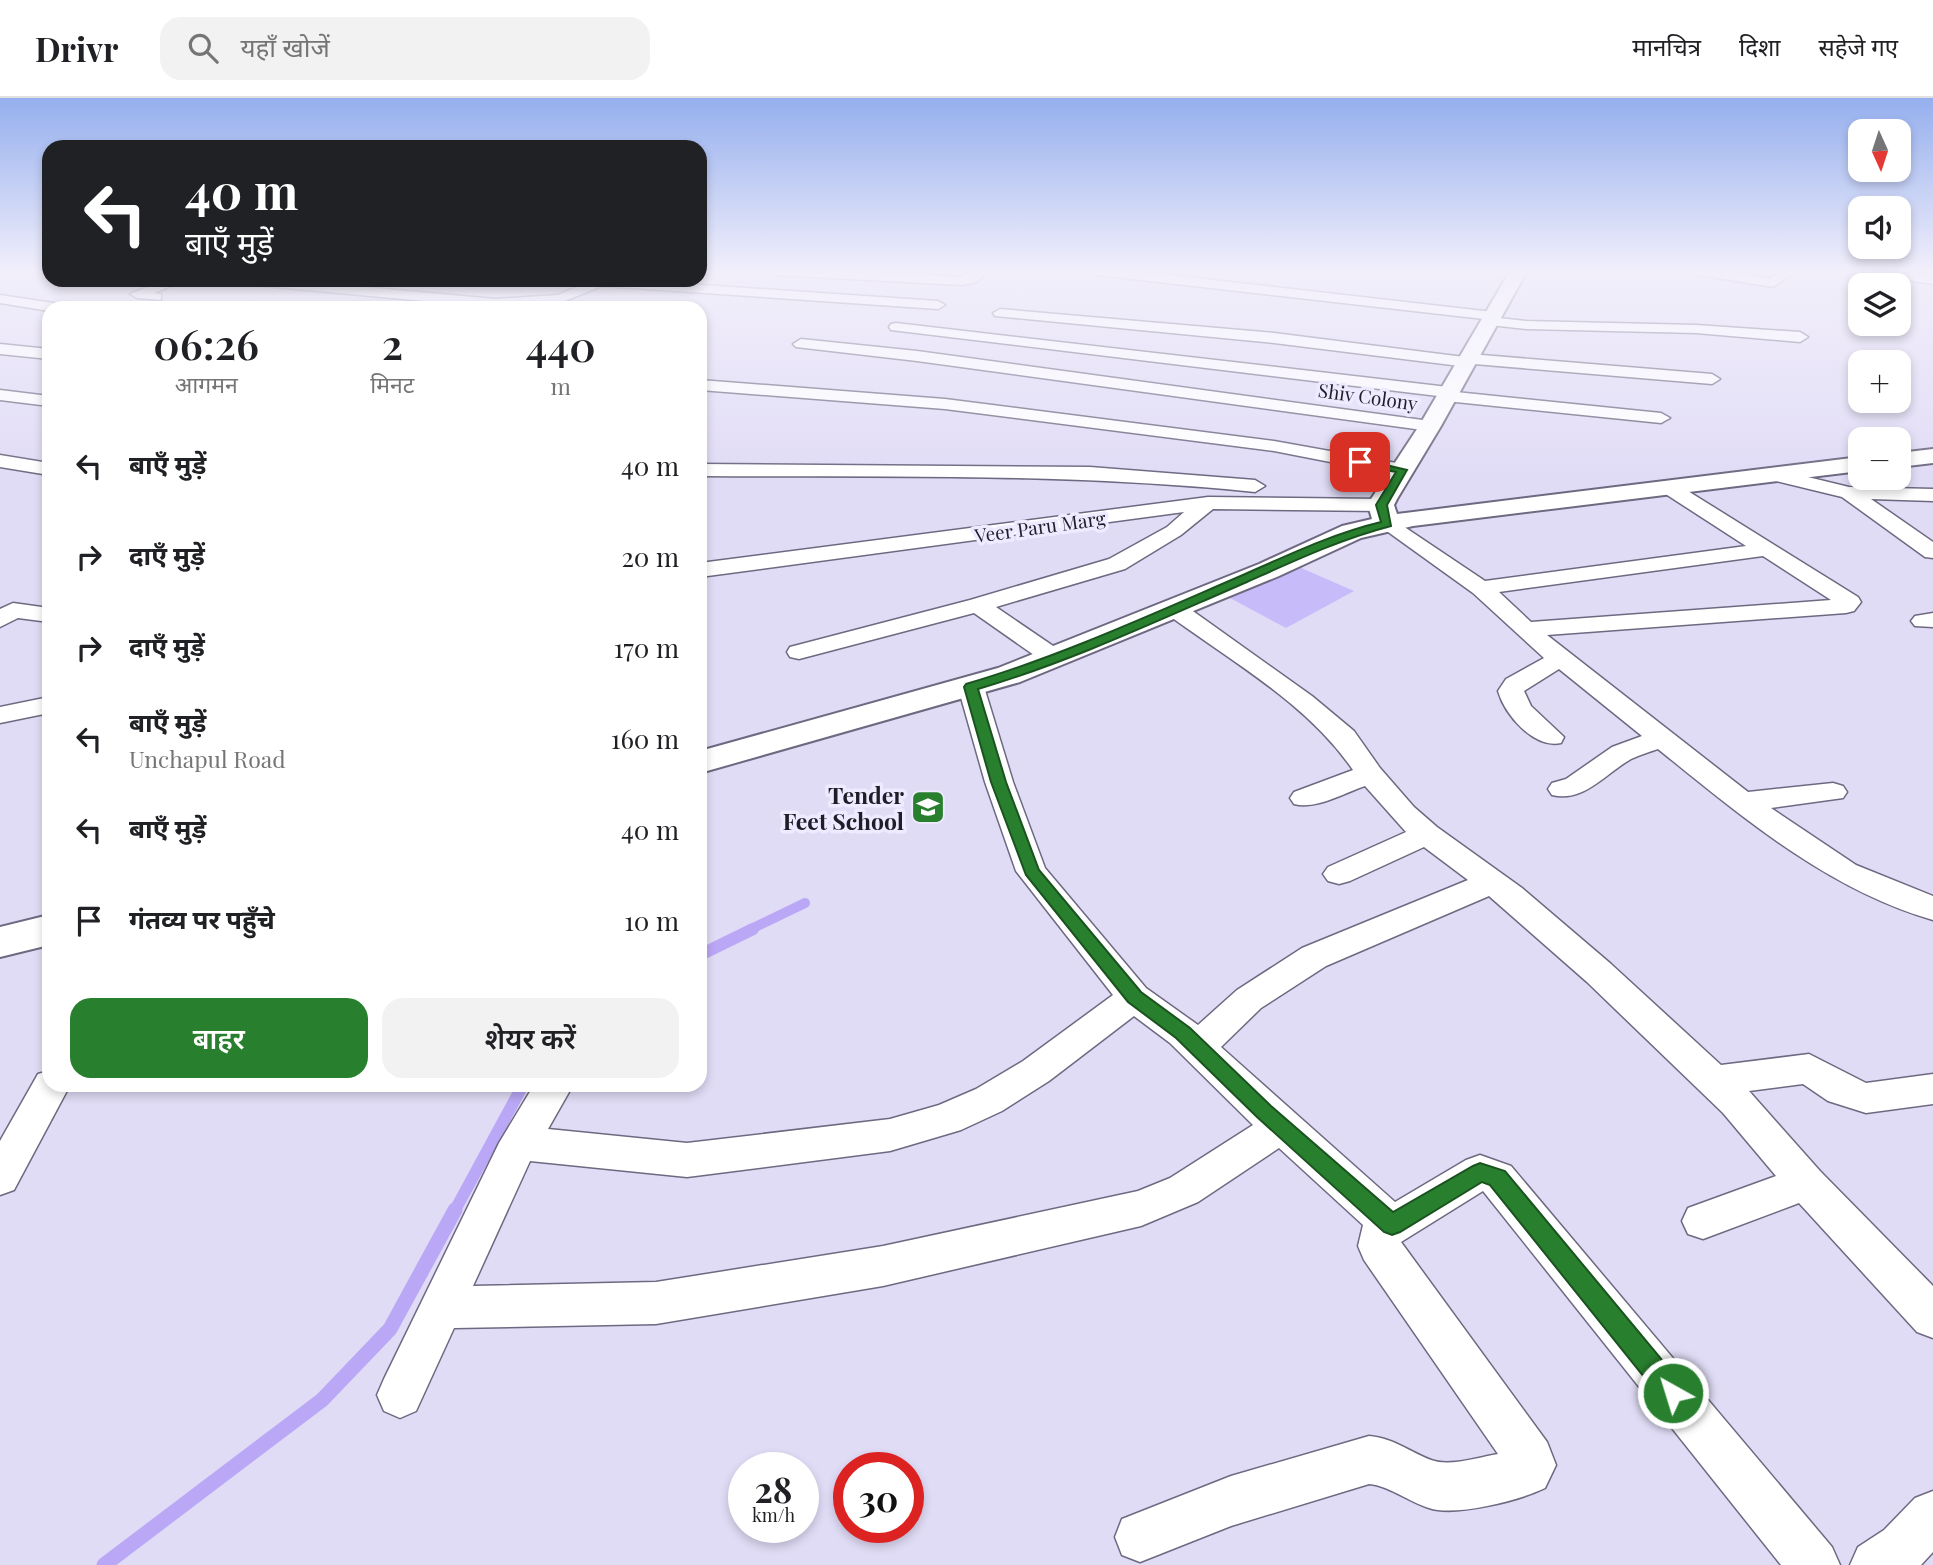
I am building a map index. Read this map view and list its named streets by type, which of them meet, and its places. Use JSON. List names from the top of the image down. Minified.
{"streets":{"street":["Shiv Colony","Veer Paru Marg"]},"places":{"school or university":["Tender Feet School"]},"north":"bottom","page":{"header":"Drivr","search":"यहाँ खोजें","nav":["मानचित्र","दिशा","सहेजे गए"],"map_buttons":["+","−"],"turn":["40 m","बाएँ मुड़ें"],"eta":["06:26","आगमन","2","मिनट","440","m"],"list":[{"name":"बाएँ मुड़ें","value":"40 m"},{"name":"दाएँ मुड़ें","value":"20 m"},{"name":"दाएँ मुड़ें","value":"170 m"},{"name":"बाएँ मुड़ें","note":"Unchapul Road","value":"160 m"},{"name":"बाएँ मुड़ें","value":"40 m"},{"name":"गंतव्य पर पहुँचे","value":"10 m"}],"buttons":["बाहर","शेयर करें"],"speed":"28 km/h","limit":"30"}}
